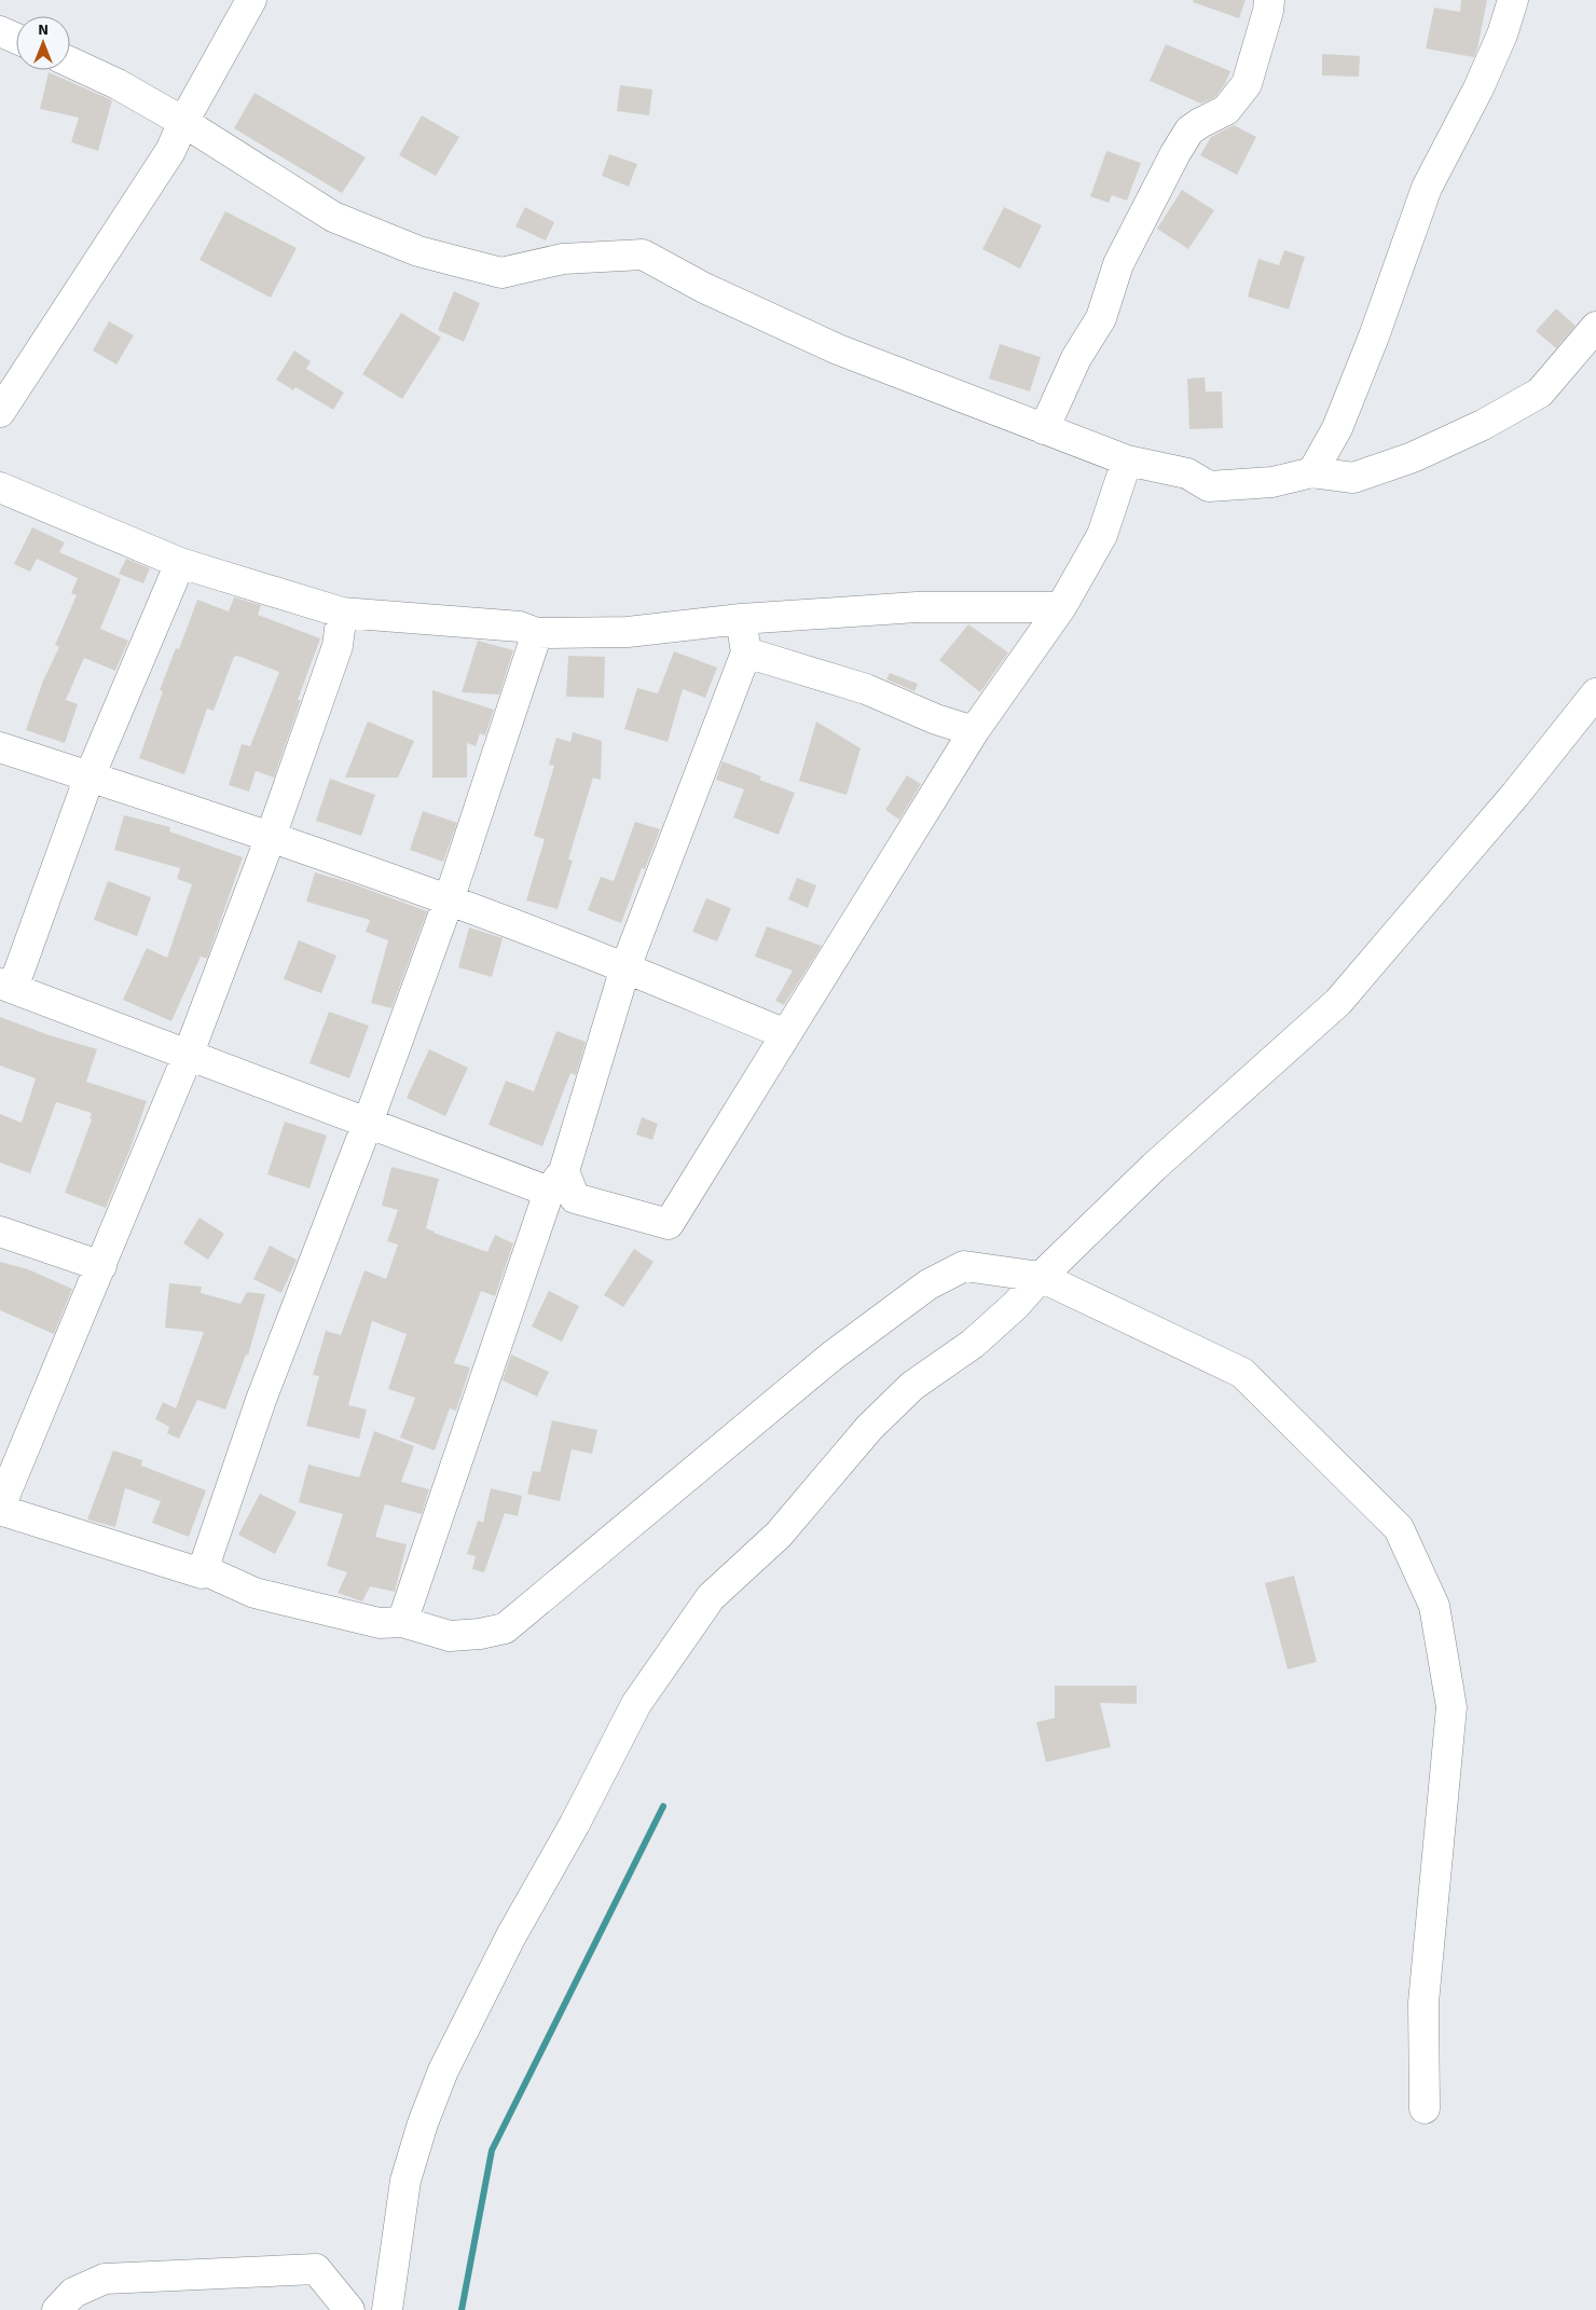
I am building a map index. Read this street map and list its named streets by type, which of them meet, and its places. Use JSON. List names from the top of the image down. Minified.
{"north":"top"}
